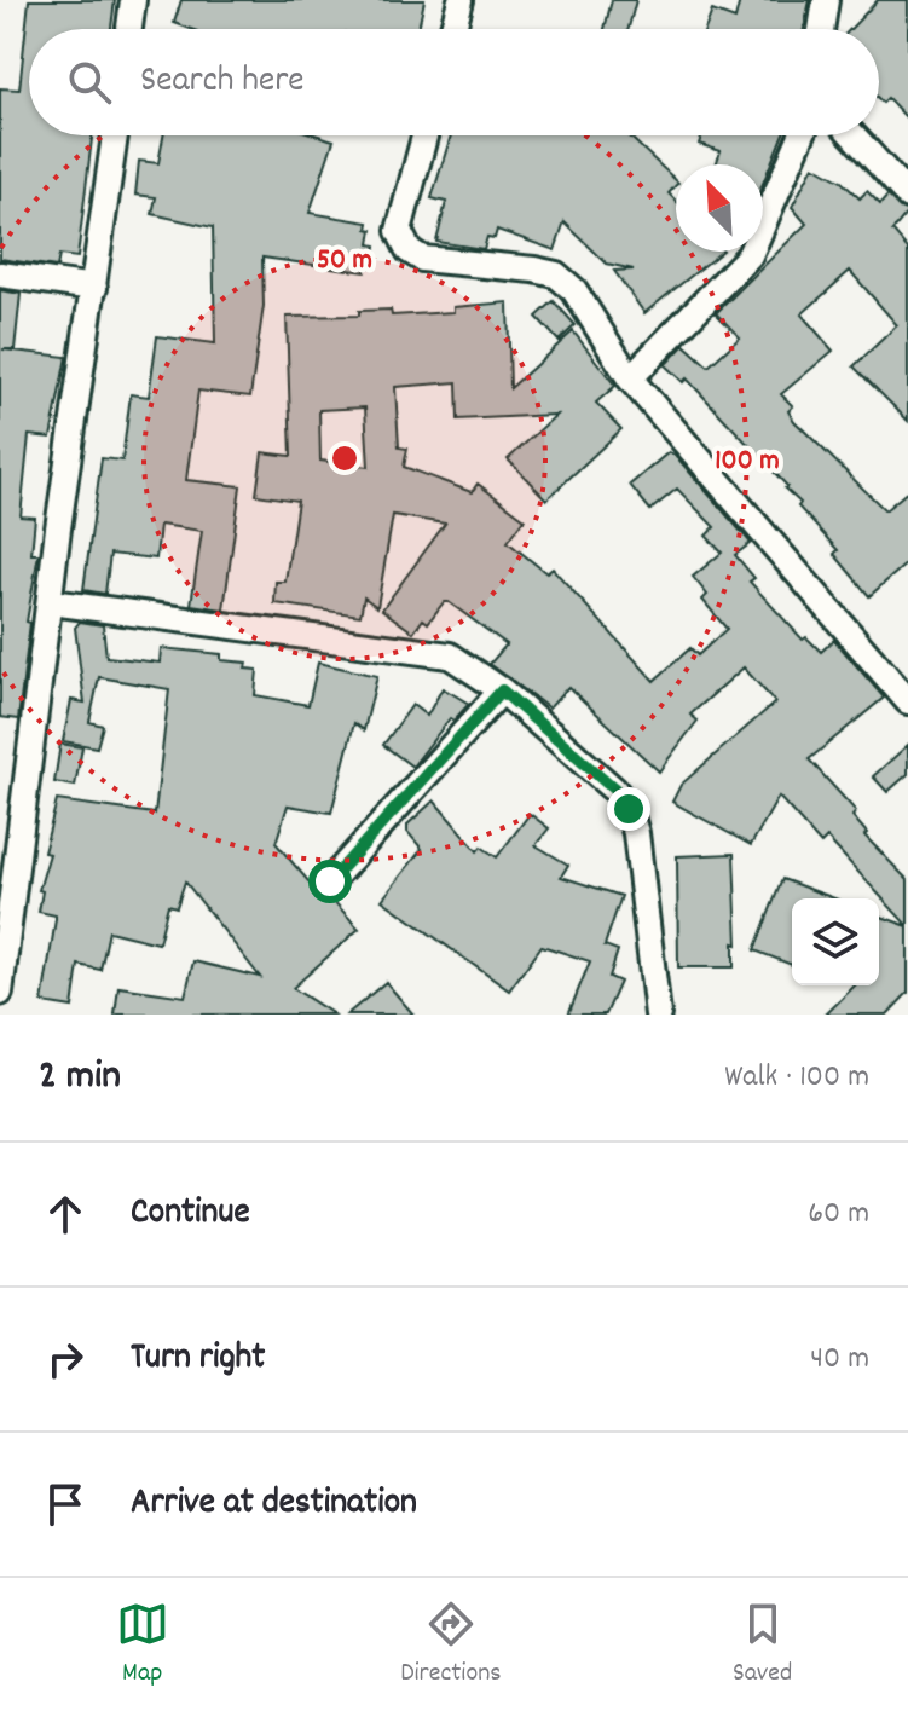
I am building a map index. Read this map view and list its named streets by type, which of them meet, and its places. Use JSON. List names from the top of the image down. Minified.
{"north":"top left","page":{"search":"Search here","heading":["2 min","Walk · 100 m"],"list":[["Continue","60 m"],["Turn right","40 m"],"Arrive at destination"],"nav":["Map","Directions","Saved"]},"rings":["50 m","100 m"]}
